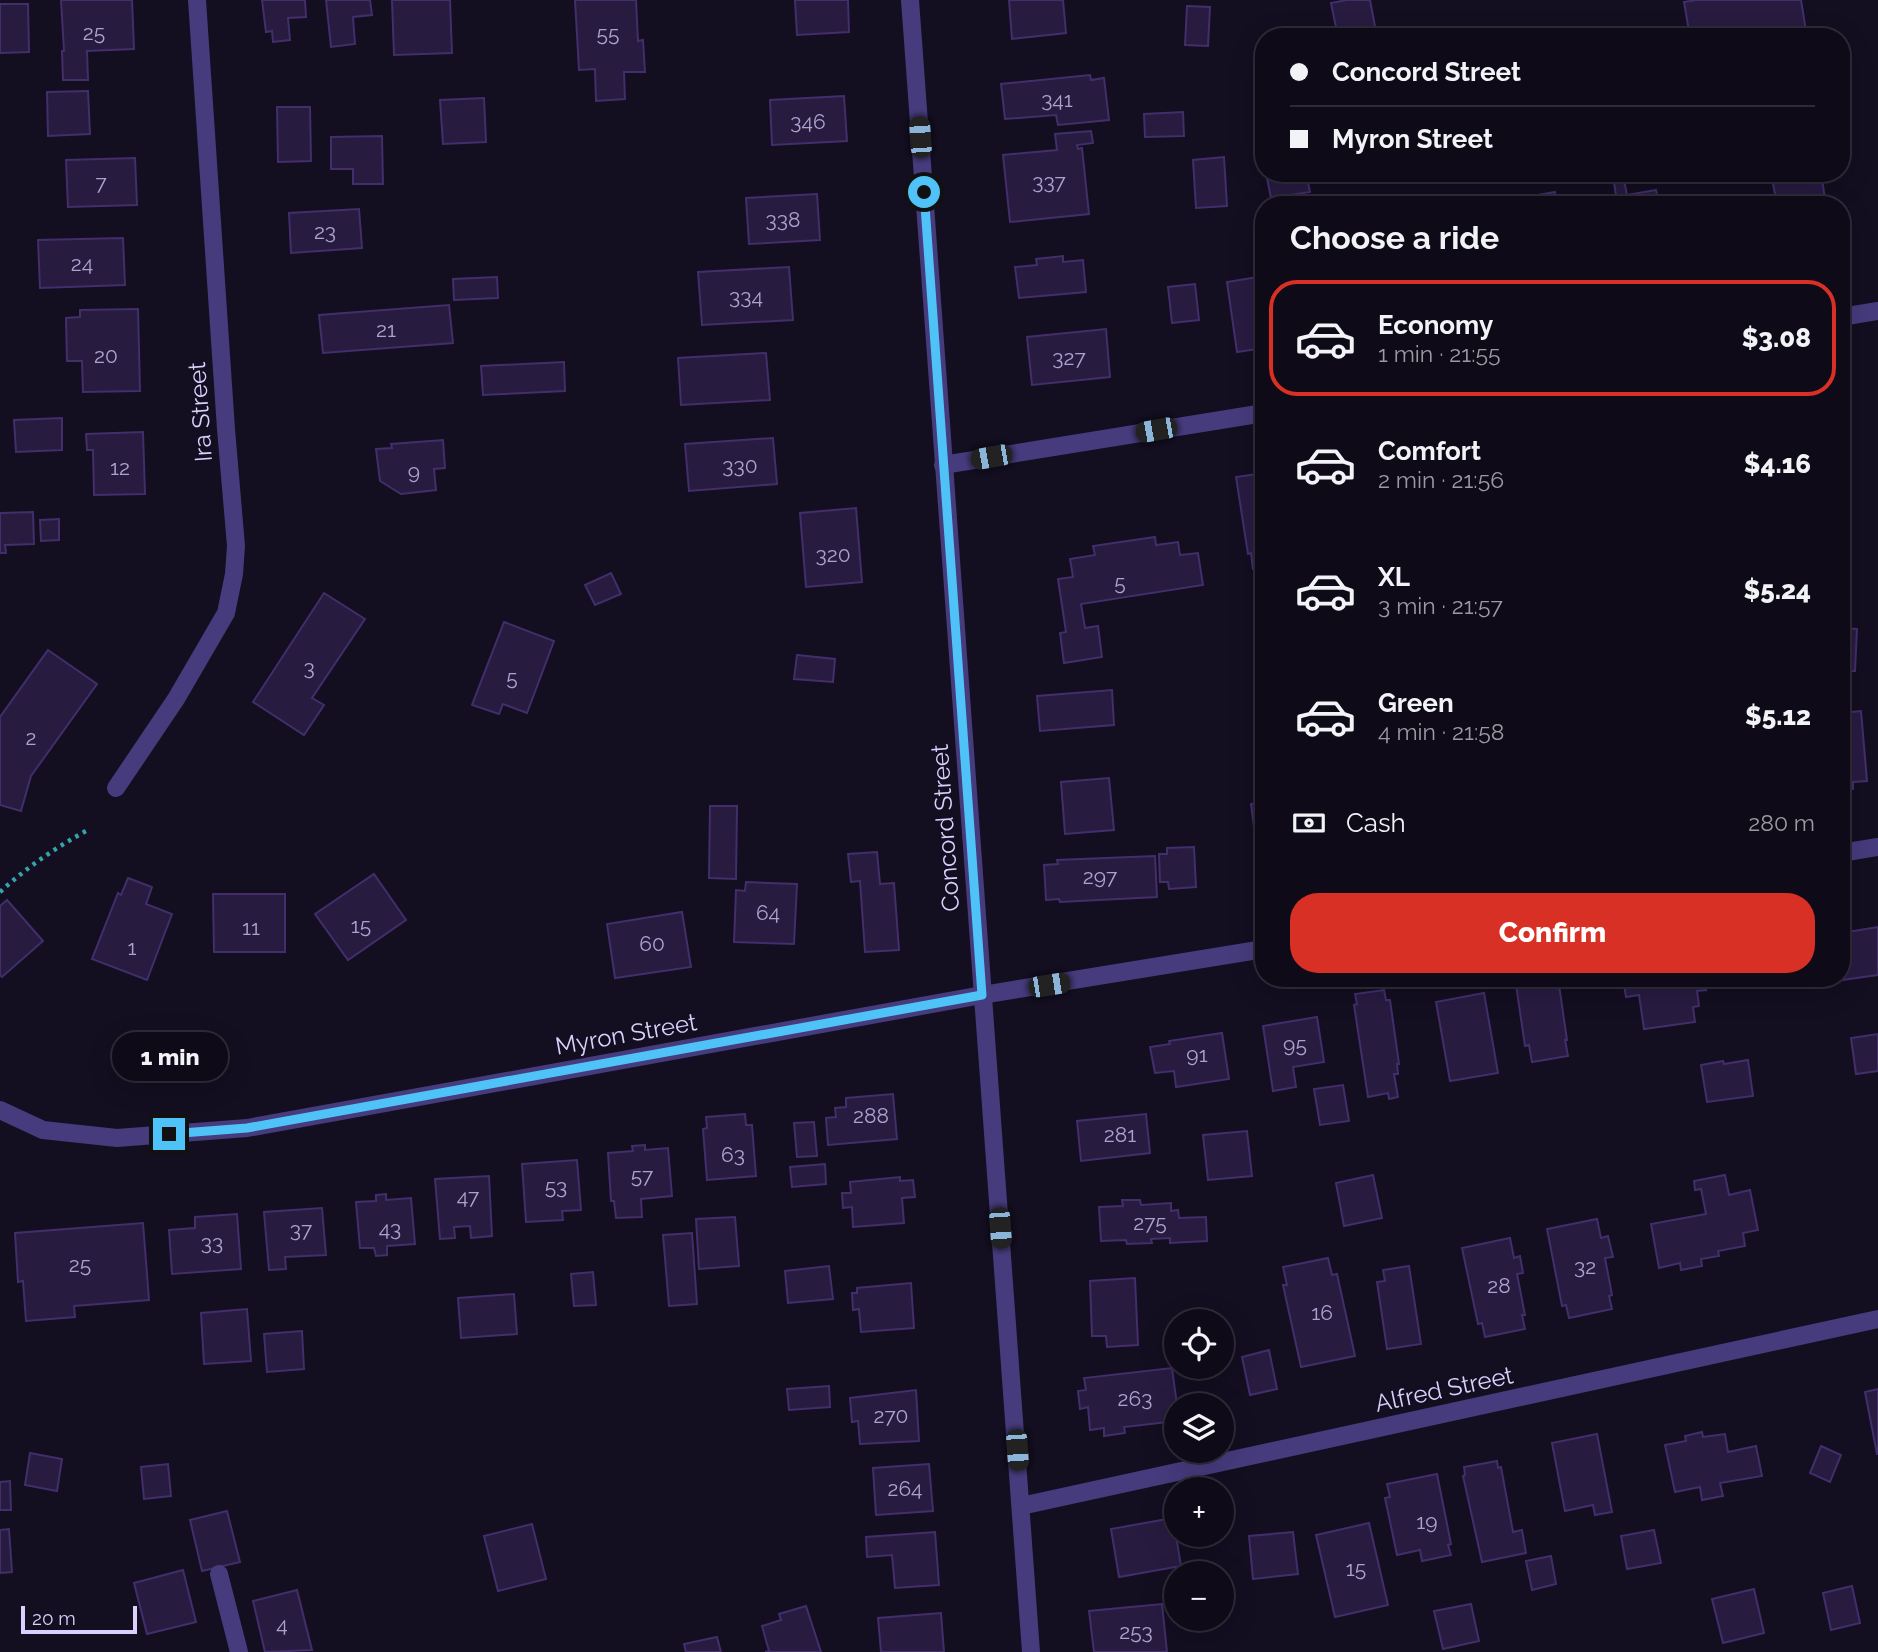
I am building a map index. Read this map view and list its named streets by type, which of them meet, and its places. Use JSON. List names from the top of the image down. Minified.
{"streets":{"street":["Ira Street","Concord Street","Myron Street","Alfred Street"]},"crossings":[["Concord Street","Myron Street"],["Concord Street","Alfred Street"]],"house_numbers":["25","55","341","346","337","7","338","23","24","334","21","20","327","330","12","9","320","5","3","5","2","297","64","15","11","60","1","95","91","288","281","63","57","53","47","275","43","37","33","25","32","28","16","263","270","264","19","15","4","253"],"scale_bar":"20 m","page":{"banner":["Concord Street","Myron Street"],"heading":"Choose a ride","list":[{"name":"Economy","note":"1 min · 21:55","value":"$3.08"},{"name":"Comfort","note":"2 min · 21:56","value":"$4.16"},{"name":"XL","note":"3 min · 21:57","value":"$5.24"},{"name":"Green","note":"4 min · 21:58","value":"$5.12"}],"pay":["Cash","280 m"],"buttons":"Confirm","bubble":"1 min","map_buttons":["+","−"],"scale":"20 m"}}
